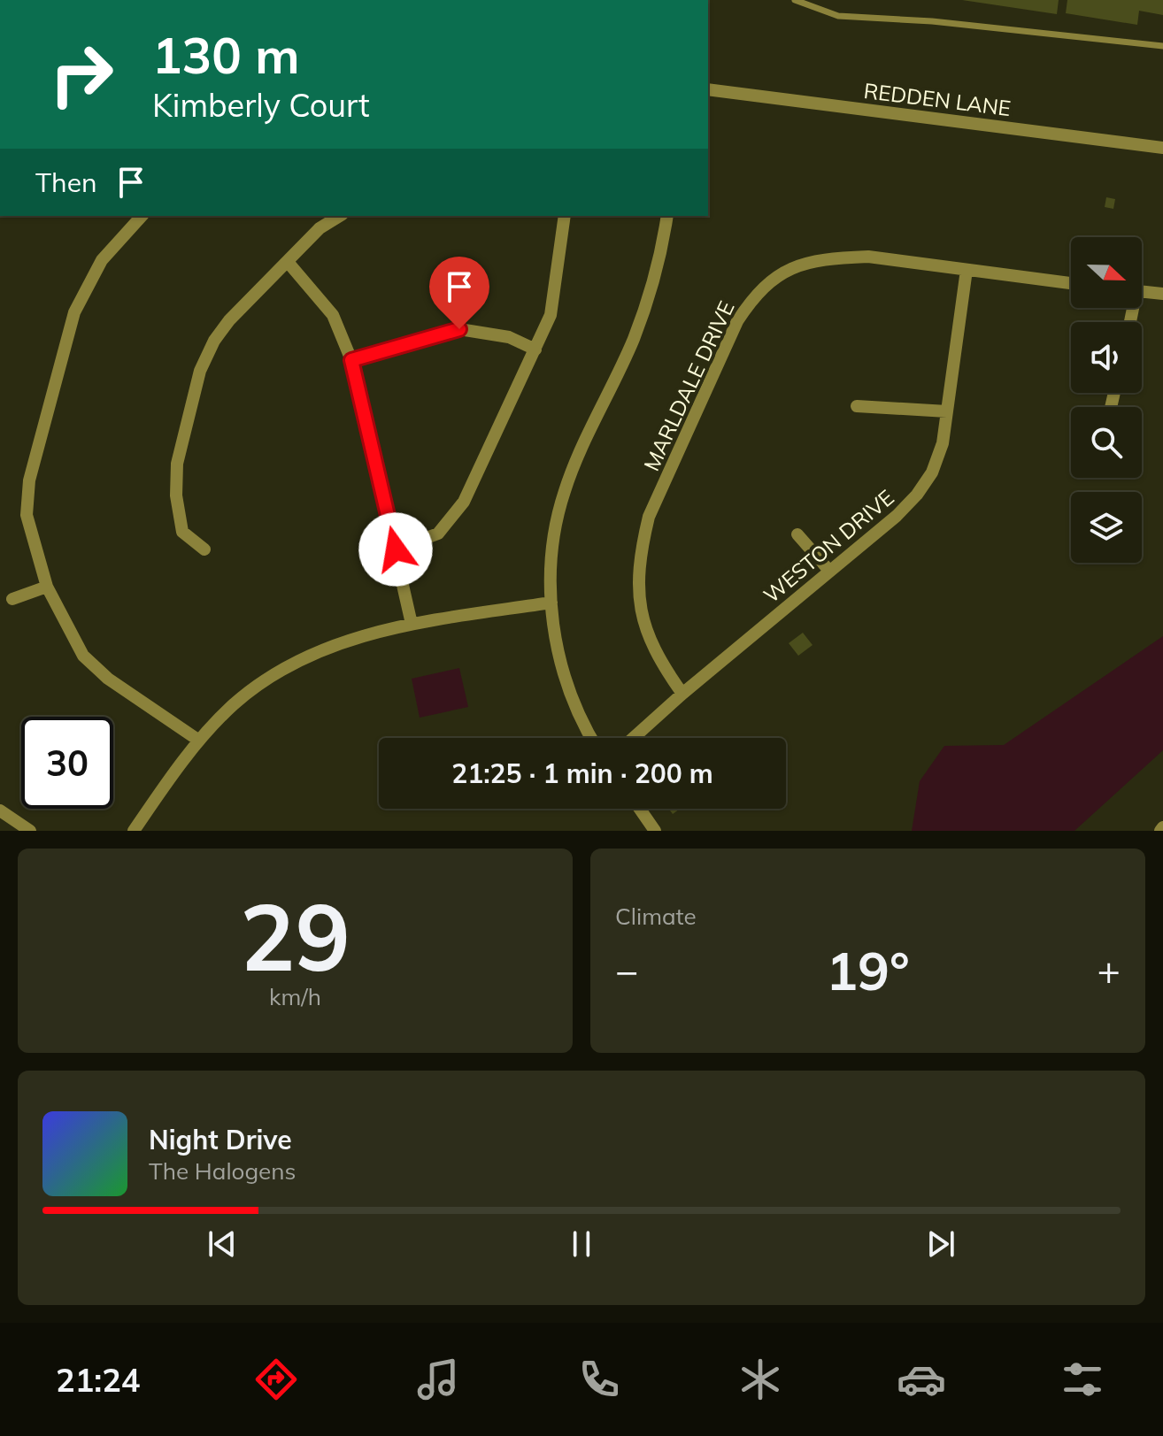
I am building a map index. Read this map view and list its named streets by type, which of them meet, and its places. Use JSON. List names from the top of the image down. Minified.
{"streets":{"street":["REDDEN LANE","MARLDALE DRIVE","WESTON DRIVE"]},"crossings":[["MARLDALE DRIVE","WESTON DRIVE"]],"north":"right","page":{"turn":["130 m","Kimberly Court"],"then":"Then","limit":"30","trip":"21:25 · 1 min · 200 m","tile":[["29","km/h"],"Climate"],"heat":["−","19°","+"],"song":["Night Drive","The Halogens"],"tabs":"21:24"}}
